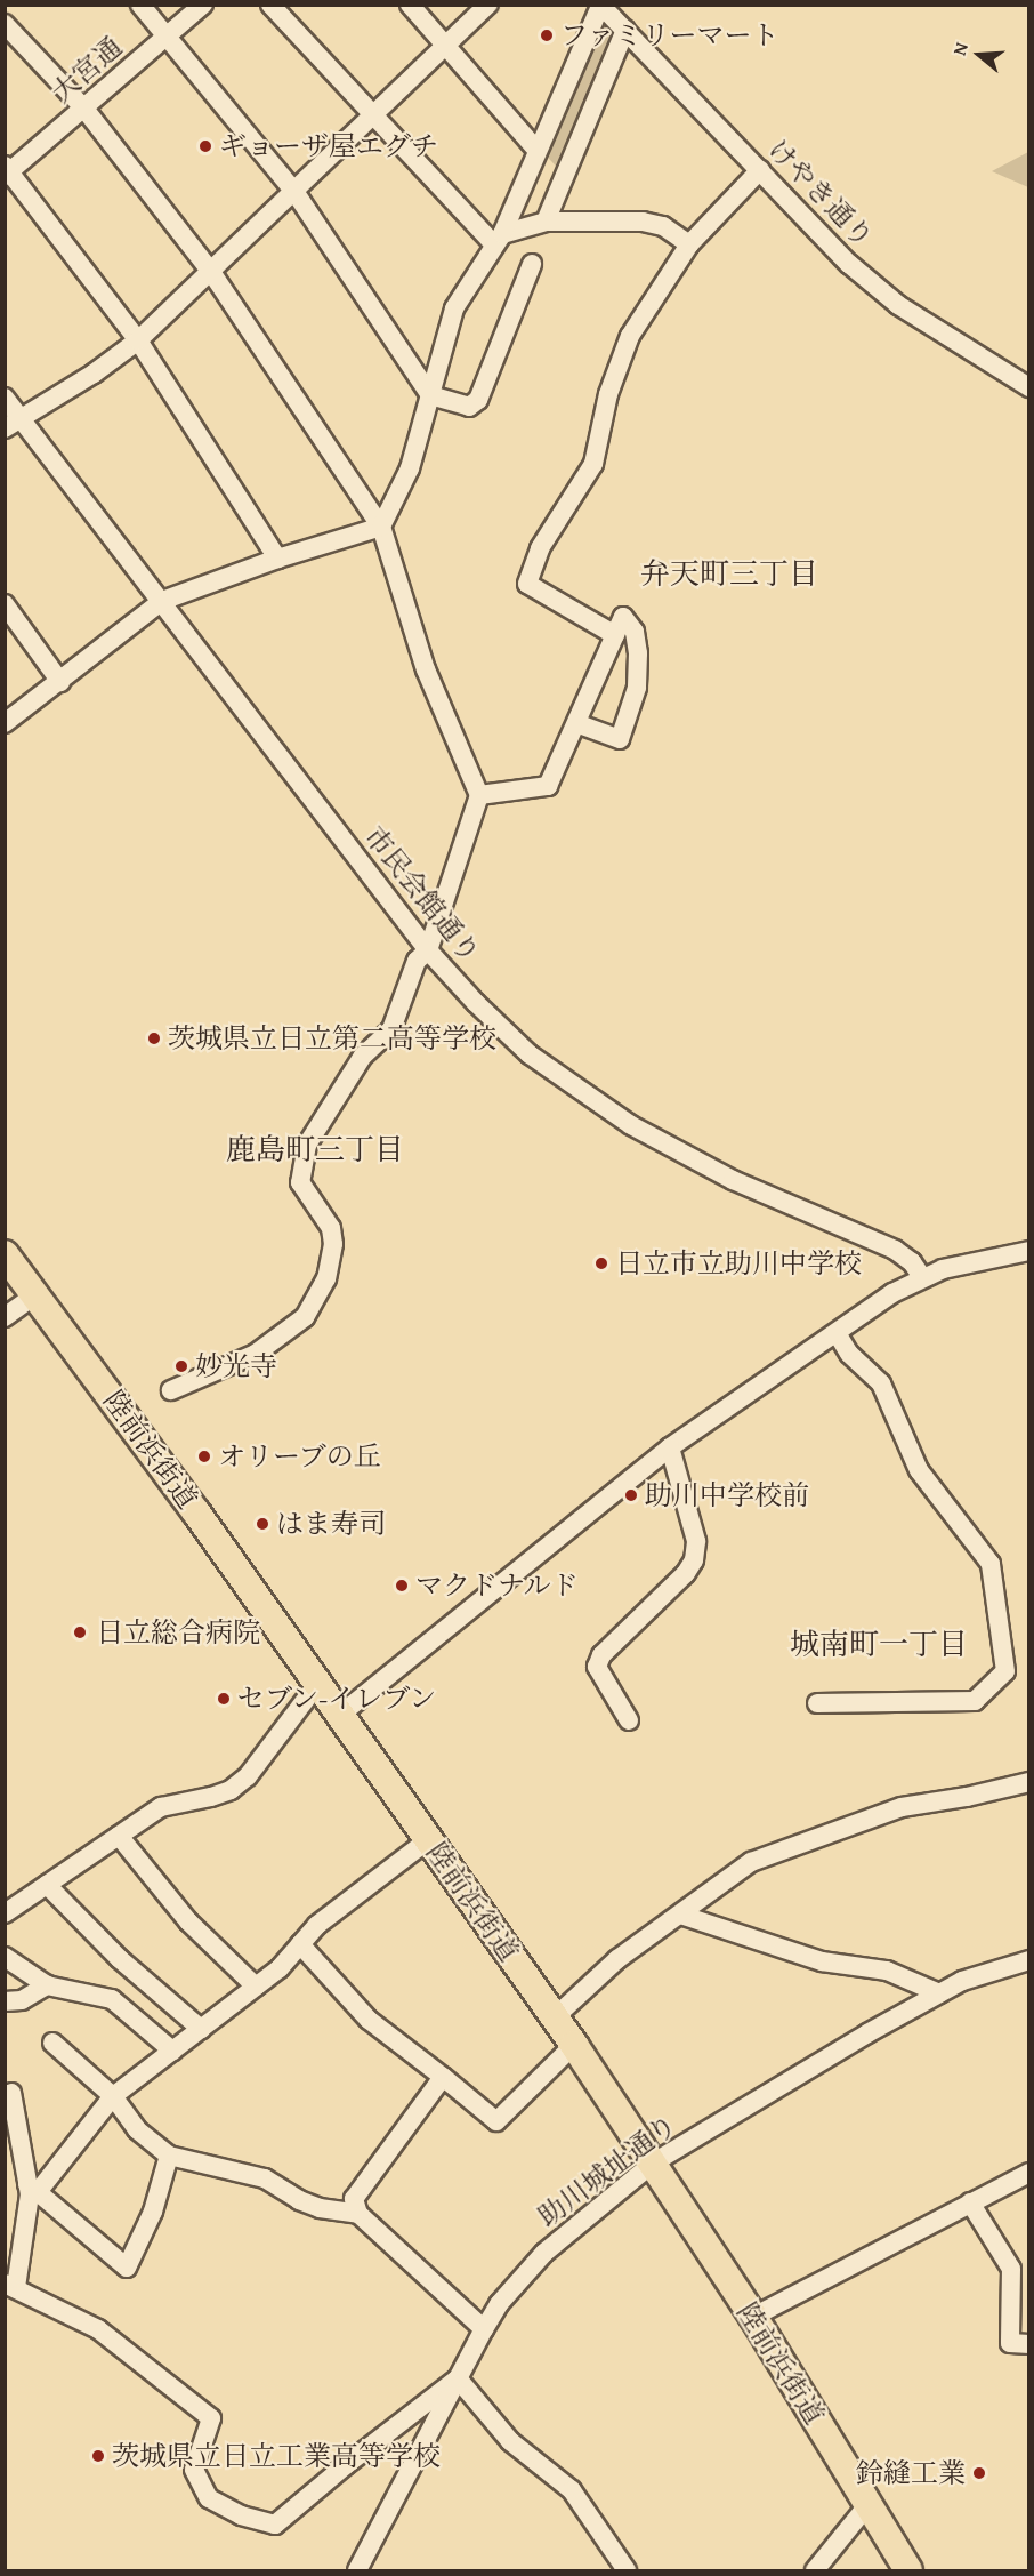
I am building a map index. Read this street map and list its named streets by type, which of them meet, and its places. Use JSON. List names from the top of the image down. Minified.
{"streets":{"highway":["陸前浜街道"],"street":["大宮通","けやき通り","市民会館通り","助川城址通り"]},"crossings":[["陸前浜街道","助川城址通り"]],"districts":["弁天町三丁目","鹿島町三丁目","城南町一丁目"],"places":["ファミリーマート","ギョーザ屋エグチ","茨城県立日立第二高等学校","日立市立助川中学校","妙光寺","オリーブの丘","助川中学校前","はま寿司","マクドナルド","日立総合病院","セブン-イレブン","茨城県立日立工業高等学校","鈴縫工業"],"north":"left"}
